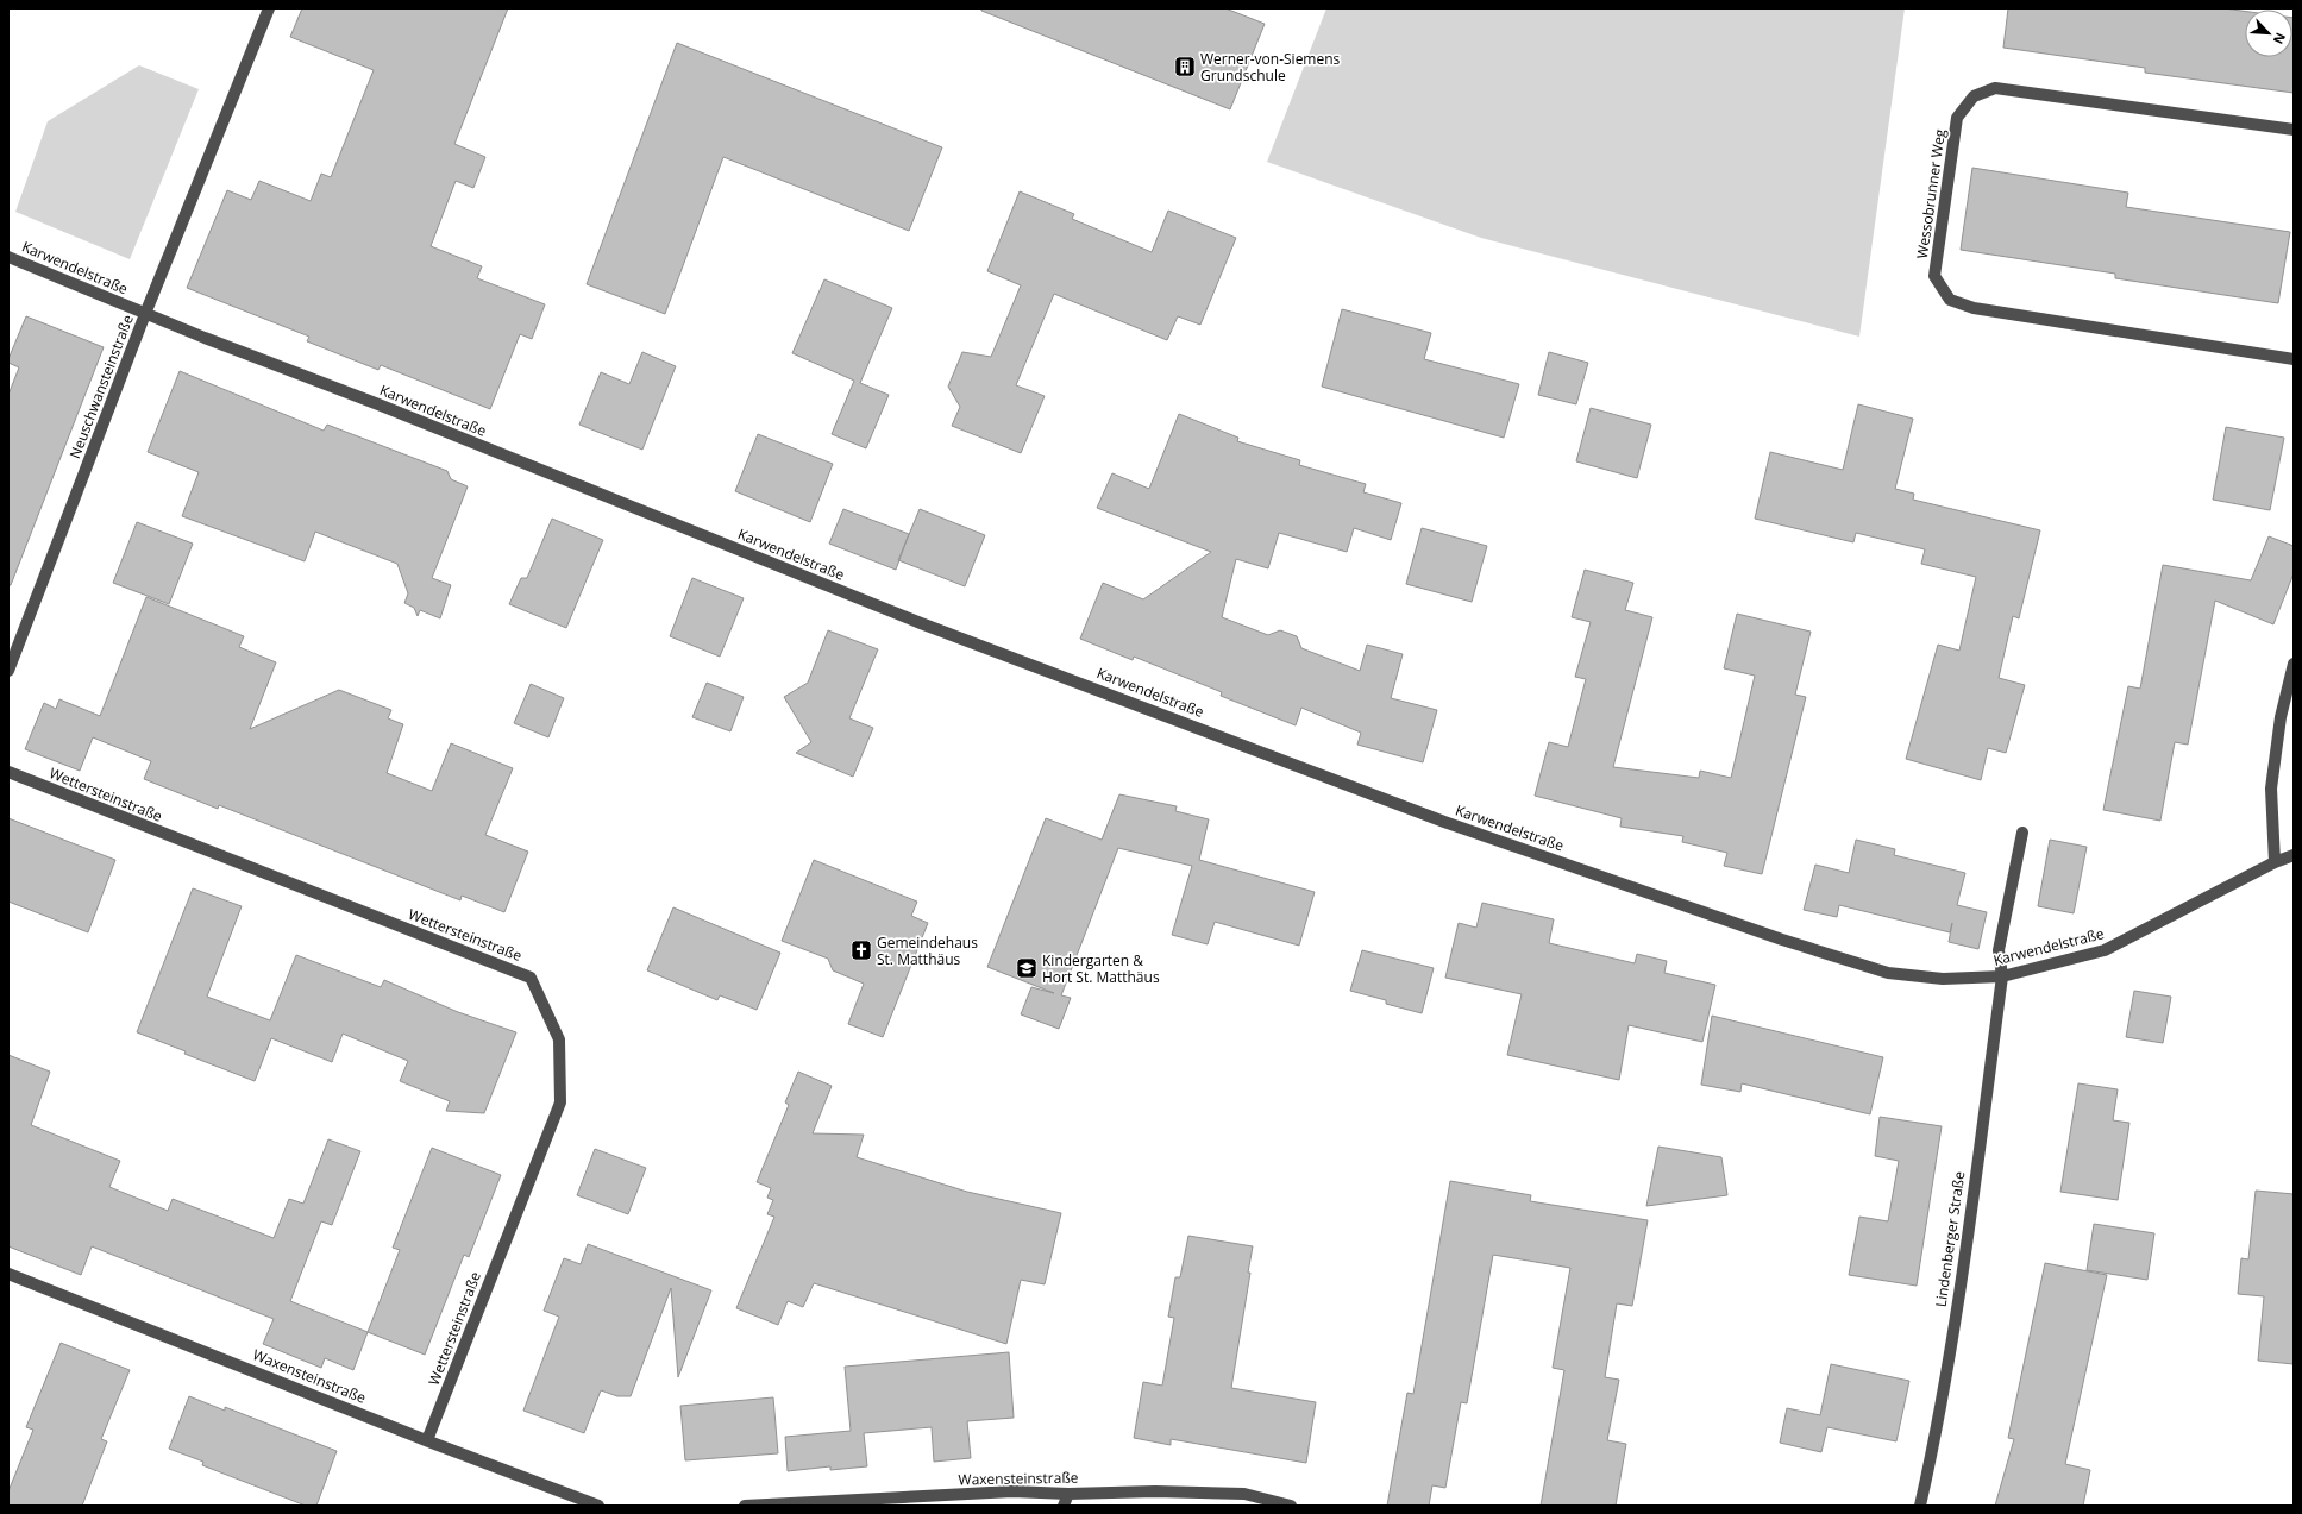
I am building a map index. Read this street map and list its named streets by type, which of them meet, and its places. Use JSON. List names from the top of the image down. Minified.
{"streets":{"street":["Wessobrunner Weg","Karwendelstraße","Neuschwansteinstraße","Wettersteinstraße","Lindenberger Straße","Waxensteinstraße"]},"crossings":[["Karwendelstraße","Neuschwansteinstraße"],["Karwendelstraße","Lindenberger Straße"],["Wettersteinstraße","Waxensteinstraße"]],"places":{"building":["Werner-von-Siemens Grundschule"],"church":["Gemeindehaus St. Matthäus"],"school or university":["Kindergarten & Hort St. Matthäus"]},"north":"bottom right"}
